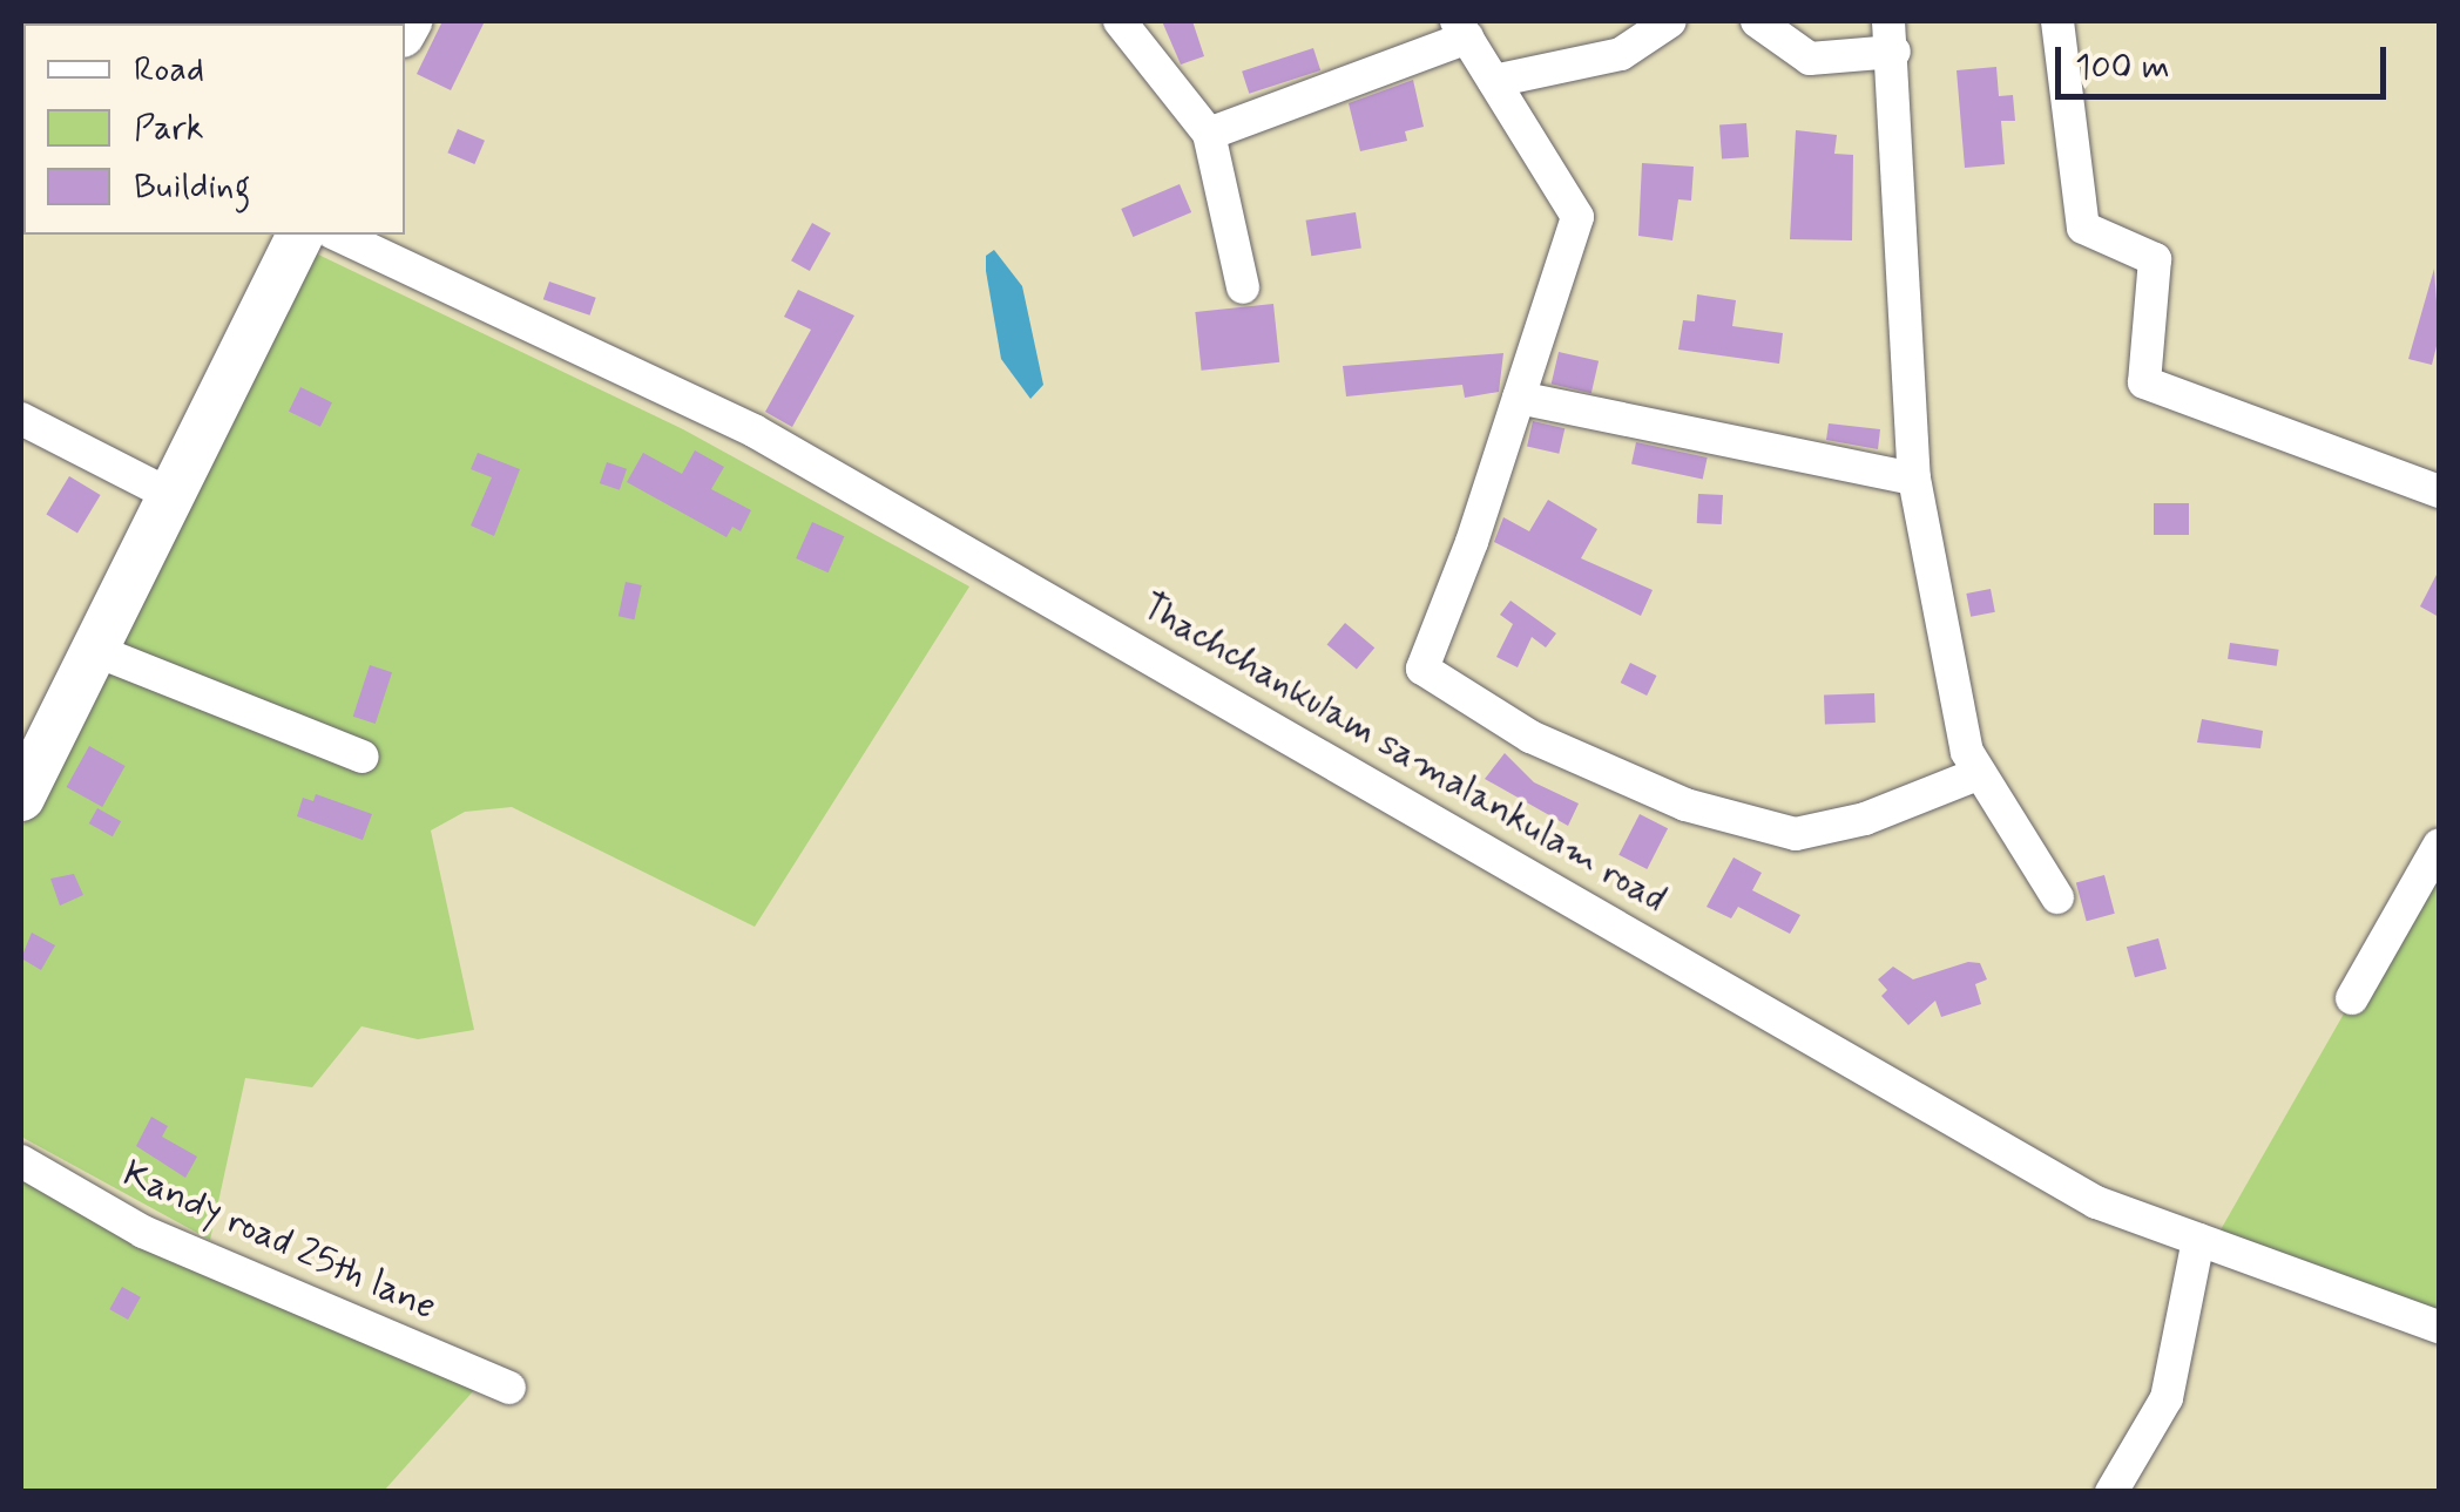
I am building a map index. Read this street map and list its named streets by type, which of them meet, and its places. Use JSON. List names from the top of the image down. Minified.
{"streets":{"street":["Thachchankulam samalankulam road","Kandy road 25th lane"]},"legend":["Road","Park","Building"],"scale_bar":"100 m"}
